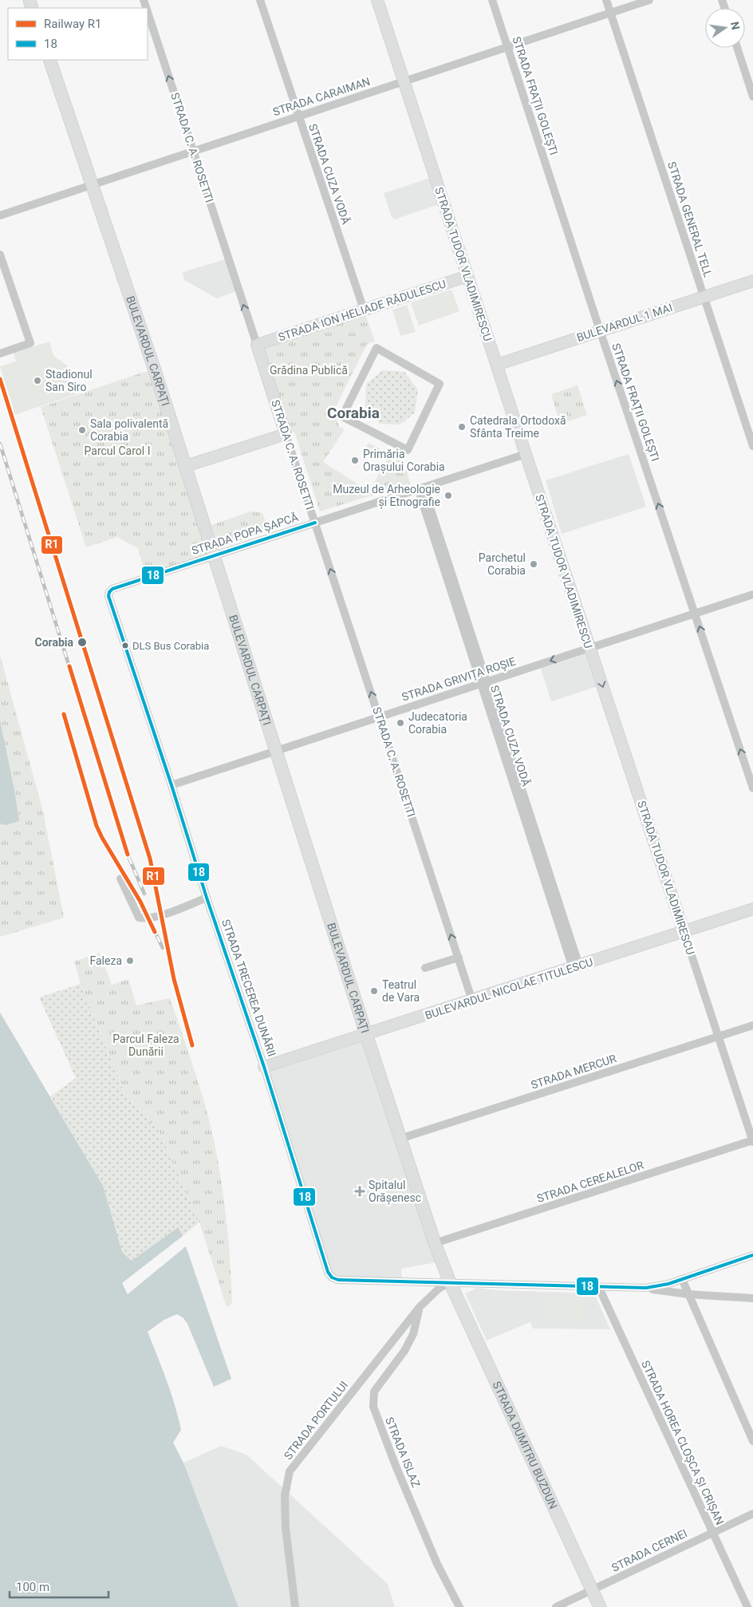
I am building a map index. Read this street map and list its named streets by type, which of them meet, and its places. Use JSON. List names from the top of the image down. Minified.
{"streets":{"main road":["BULEVARDUL CARPAȚI","STRADA DUMITRU BUZDUN"],"street":["STRADA FRAȚII GOLEȘTI","STRADA CARAIMAN","STRADA C. A. ROSETTI","STRADA CUZA VODĂ","STRADA GENERAL TELL","STRADA TUDOR VLADIMIRESCU","STRADA ION HELIADE RĂDULESCU","BULEVARDUL 1 MAI","STRADA POPA ȘAPCĂ","STRADA GRIVIȚA ROȘIE","STRADA TRECEREA DUNĂRII","BULEVARDUL NICOLAE TITULESCU","STRADA MERCUR","STRADA CEREALELOR","STRADA PORTULUI","STRADA HOREA CLOȘCA ȘI CRIȘAN","STRADA ISLAZ","STRADA CERNEI"]},"crossings":[["STRADA FRAȚII GOLEȘTI","STRADA CARAIMAN"],["STRADA FRAȚII GOLEȘTI","BULEVARDUL 1 MAI"],["STRADA FRAȚII GOLEȘTI","STRADA GRIVIȚA ROȘIE"],["STRADA CARAIMAN","STRADA C. A. ROSETTI"],["STRADA CARAIMAN","STRADA CUZA VODĂ"],["STRADA CARAIMAN","STRADA GENERAL TELL"],["STRADA CARAIMAN","STRADA TUDOR VLADIMIRESCU"],["STRADA CARAIMAN","BULEVARDUL CARPAȚI"],["STRADA C. A. ROSETTI","STRADA ION HELIADE RĂDULESCU"],["STRADA C. A. ROSETTI","STRADA POPA ȘAPCĂ"],["STRADA C. A. ROSETTI","STRADA GRIVIȚA ROȘIE"],["STRADA C. A. ROSETTI","BULEVARDUL NICOLAE TITULESCU"],["STRADA CUZA VODĂ","STRADA ION HELIADE RĂDULESCU"],["STRADA CUZA VODĂ","STRADA POPA ȘAPCĂ"],["STRADA CUZA VODĂ","STRADA GRIVIȚA ROȘIE"],["STRADA CUZA VODĂ","BULEVARDUL NICOLAE TITULESCU"],["STRADA GENERAL TELL","BULEVARDUL 1 MAI"],["STRADA TUDOR VLADIMIRESCU","STRADA ION HELIADE RĂDULESCU"],["STRADA TUDOR VLADIMIRESCU","BULEVARDUL 1 MAI"],["STRADA TUDOR VLADIMIRESCU","STRADA POPA ȘAPCĂ"],["STRADA TUDOR VLADIMIRESCU","STRADA GRIVIȚA ROȘIE"],["STRADA TUDOR VLADIMIRESCU","BULEVARDUL NICOLAE TITULESCU"],["STRADA TUDOR VLADIMIRESCU","STRADA MERCUR"],["STRADA TUDOR VLADIMIRESCU","STRADA CEREALELOR"],["BULEVARDUL CARPAȚI","STRADA POPA ȘAPCĂ"],["BULEVARDUL CARPAȚI","STRADA GRIVIȚA ROȘIE"],["BULEVARDUL CARPAȚI","STRADA TRECEREA DUNĂRII"],["BULEVARDUL CARPAȚI","BULEVARDUL NICOLAE TITULESCU"],["BULEVARDUL CARPAȚI","STRADA MERCUR"],["BULEVARDUL CARPAȚI","STRADA CEREALELOR"],["BULEVARDUL CARPAȚI","STRADA PORTULUI"],["BULEVARDUL CARPAȚI","STRADA DUMITRU BUZDUN"],["STRADA POPA ȘAPCĂ","STRADA TRECEREA DUNĂRII"],["STRADA GRIVIȚA ROȘIE","STRADA TRECEREA DUNĂRII"],["STRADA TRECEREA DUNĂRII","BULEVARDUL NICOLAE TITULESCU"],["STRADA TRECEREA DUNĂRII","STRADA PORTULUI"],["STRADA TRECEREA DUNĂRII","STRADA DUMITRU BUZDUN"],["STRADA PORTULUI","STRADA DUMITRU BUZDUN"],["STRADA PORTULUI","STRADA ISLAZ"],["STRADA HOREA CLOȘCA ȘI CRIȘAN","STRADA CERNEI"],["STRADA DUMITRU BUZDUN","STRADA CERNEI"]],"one_way":["STRADA FRAȚII GOLEȘTI","STRADA C. A. ROSETTI"],"districts":["Corabia"],"parks":["Grădina Publică","Parcul Carol I","Parcul Faleza Dunării"],"places":{"other":["Stadionul San Siro","Catedrala Ortodoxă Sfânta Treime","Sala polivalentă Corabia","Primăria Orașului Corabia","Muzeul de Arheologie și Etnografie","Parchetul Corabia","Corabia","DLS Bus Corabia","Judecatoria Corabia","Faleza","Teatrul de Vara"],"health":["Spitalul Orășenesc"]},"lines":["rail line R1","transit line 18"],"legend":["Railway R1","18"],"scale_bar":"100 m","north":"right"}
